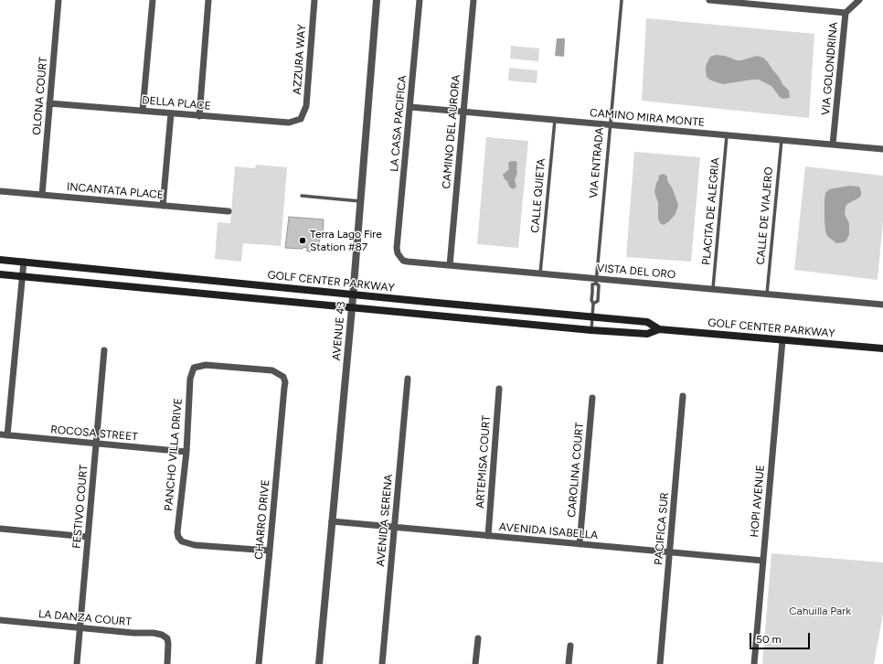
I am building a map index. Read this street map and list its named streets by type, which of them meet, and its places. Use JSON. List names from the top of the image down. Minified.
{"streets":{"main road":["GOLF CENTER PARKWAY"],"street":["AZZURA WAY","VIA GOLONDRINA","OLONA COURT","DELLA PLACE","CAMINO MIRA MONTE","LA CASA PACIFICA","CAMINO DEL AURORA","INCANTATA PLACE","VISTA DEL ORO","AVENUE 43","ROCOSA STREET","PANCHO VILLA DRIVE","ARTEMISA COURT","CAROLINA COURT","HOPI AVENUE","FESTIVO COURT","CHARRO DRIVE","AVENIDA SERENA","PACIFICA SUR","AVENIDA ISABELLA","LA DANZA COURT"],"lane":["VIA ENTRADA","CALLE QUIETA","PLACITA DE ALEGRIA","CALLE DE VIAJERO"]},"crossings":[["AZZURA WAY","DELLA PLACE"],["VIA GOLONDRINA","CAMINO MIRA MONTE"],["OLONA COURT","DELLA PLACE"],["OLONA COURT","INCANTATA PLACE"],["CAMINO MIRA MONTE","LA CASA PACIFICA"],["CAMINO MIRA MONTE","CAMINO DEL AURORA"],["CAMINO MIRA MONTE","VIA ENTRADA"],["CAMINO MIRA MONTE","CALLE QUIETA"],["CAMINO MIRA MONTE","PLACITA DE ALEGRIA"],["CAMINO MIRA MONTE","CALLE DE VIAJERO"],["LA CASA PACIFICA","VISTA DEL ORO"],["CAMINO DEL AURORA","VISTA DEL ORO"],["VIA ENTRADA","VISTA DEL ORO"],["VIA ENTRADA","GOLF CENTER PARKWAY"],["CALLE QUIETA","VISTA DEL ORO"],["PLACITA DE ALEGRIA","VISTA DEL ORO"],["CALLE DE VIAJERO","VISTA DEL ORO"],["GOLF CENTER PARKWAY","AVENUE 43"],["GOLF CENTER PARKWAY","HOPI AVENUE"],["AVENUE 43","AVENIDA ISABELLA"],["ROCOSA STREET","PANCHO VILLA DRIVE"],["ROCOSA STREET","FESTIVO COURT"],["PANCHO VILLA DRIVE","CHARRO DRIVE"],["ARTEMISA COURT","AVENIDA ISABELLA"],["CAROLINA COURT","AVENIDA ISABELLA"],["HOPI AVENUE","AVENIDA ISABELLA"],["FESTIVO COURT","LA DANZA COURT"],["AVENIDA SERENA","AVENIDA ISABELLA"],["PACIFICA SUR","AVENIDA ISABELLA"]],"parks":["Cahuilla Park"],"places":["Terra Lago Fire Station #87"],"scale_bar":"50 m"}
